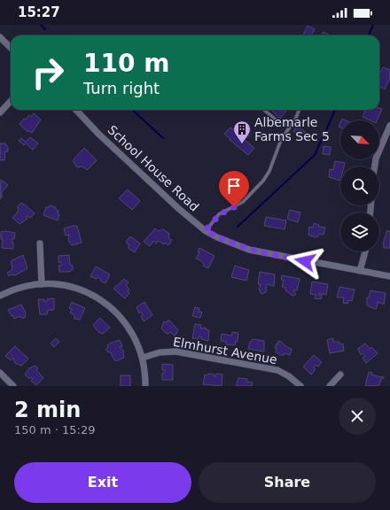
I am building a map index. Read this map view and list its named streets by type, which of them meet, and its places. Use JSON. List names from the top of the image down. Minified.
{"streets":{"street":["School House Road","Elmhurst Avenue"]},"places":{"building":["Albemarle Farms Sec 5"]},"north":"bottom right","page":{"status":"15:27","turn":["110 m","Turn right"],"heading":["2 min","150 m · 15:29"],"buttons":["Exit","Share"]}}
